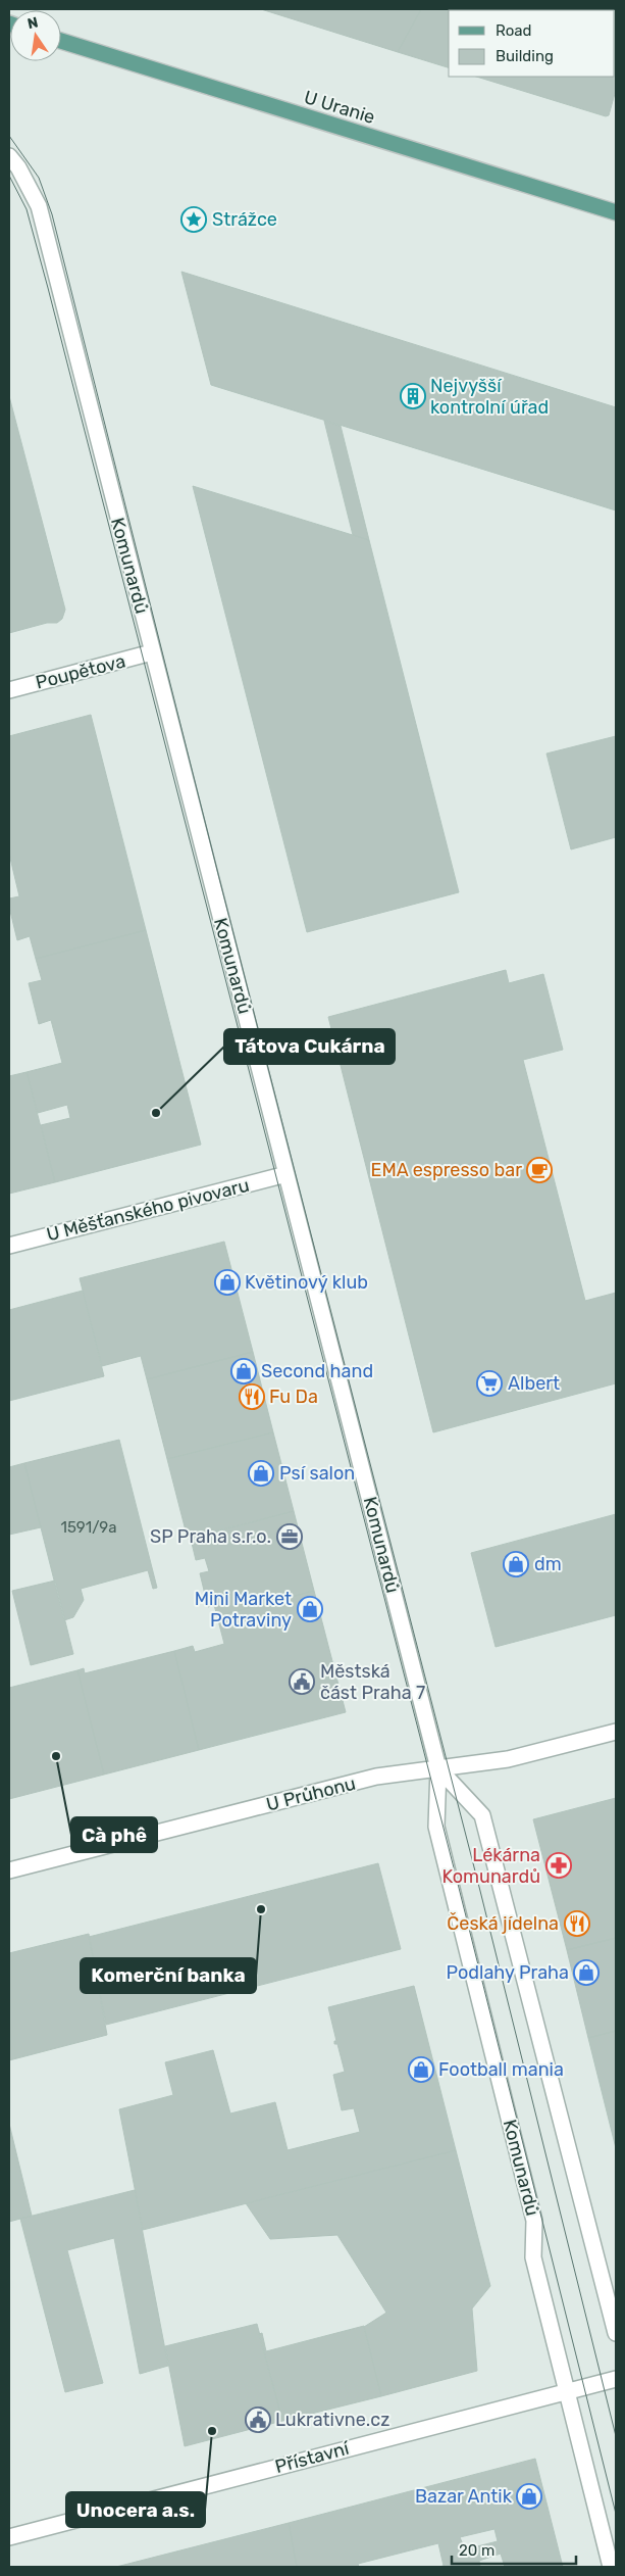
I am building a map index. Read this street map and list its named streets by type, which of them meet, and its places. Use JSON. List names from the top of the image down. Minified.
{"streets":{"main road":["U Uranie"],"street":["Komunardů","Poupětova","U Měšťanského pivovaru","U Průhonu","Přístavní"]},"crossings":[["Komunardů","Poupětova"],["Komunardů","U Měšťanského pivovaru"],["Komunardů","U Průhonu"],["Komunardů","Přístavní"]],"places":{"place":["Strážce"],"building":["Nejvyšší kontrolní úřad"],"other":["Tátova Cukárna","Cà phê","Komerční banka","Unocera a.s."],"cafe":["EMA espresso bar"],"shop":["Květinový klub","Second hand","Psí salon","dm","Mini Market Potraviny","Podlahy Praha","Football mania","Bazar Antik"],"supermarket":["Albert"],"restaurant":["Fu Da","Česká jídelna"],"office":["SP Praha s.r.o."],"public building":["Městská část Praha 7","Lukrativne.cz"],"pharmacy":["Lékárna Komunardů"]},"house_numbers":["1591/9a"],"legend":["Road","Building"],"scale_bar":"20 m","north":"top"}
